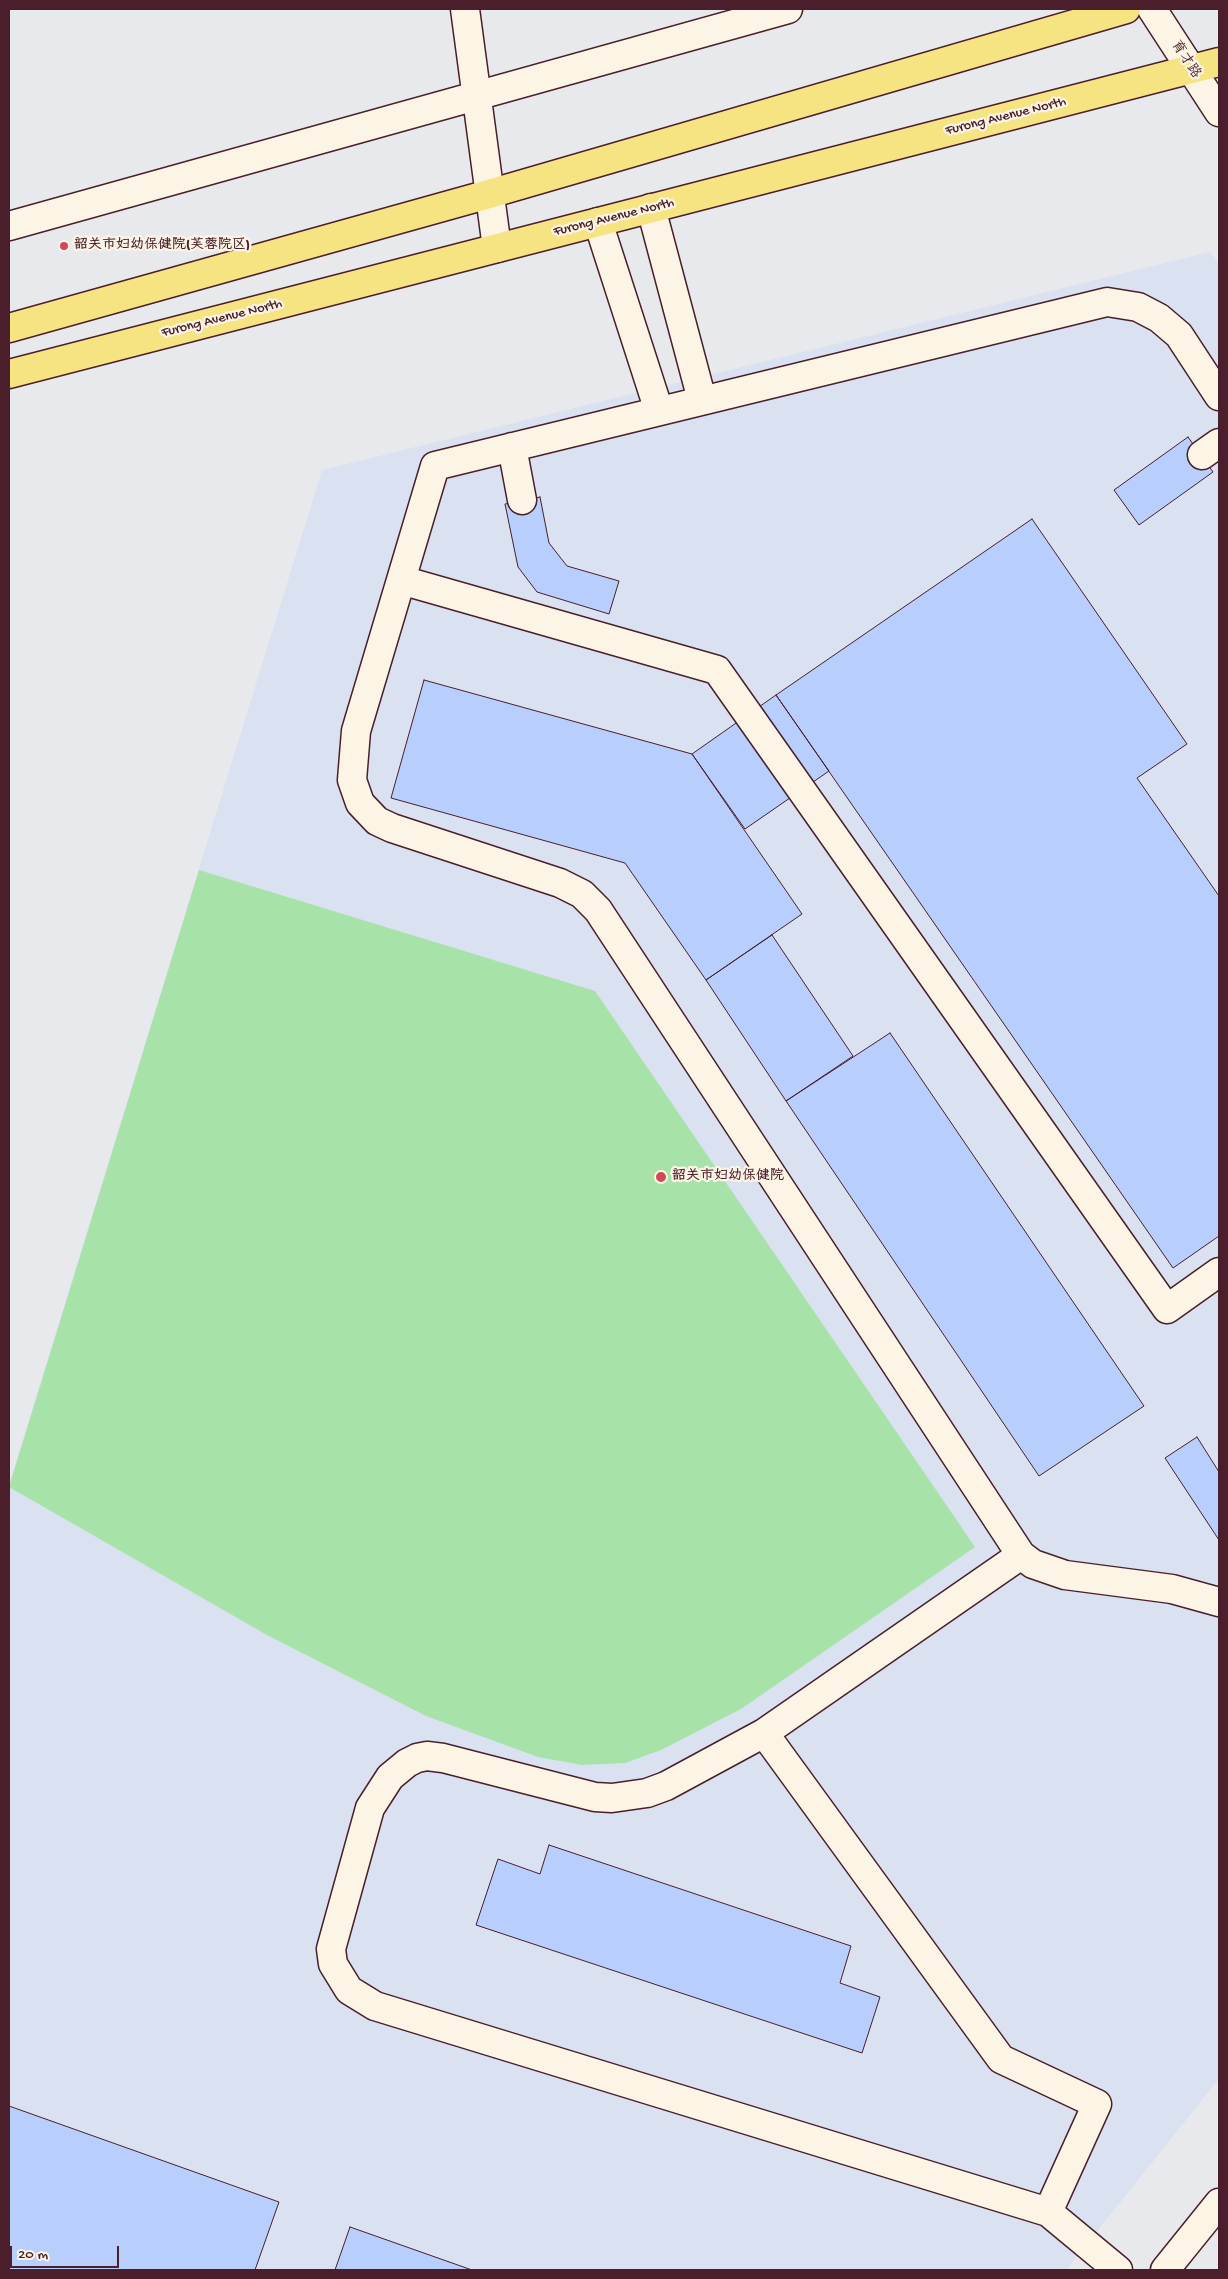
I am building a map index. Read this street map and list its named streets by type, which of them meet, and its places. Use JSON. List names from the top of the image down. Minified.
{"streets":{"main road":["Furong Avenue North"],"street":["育才路"]},"crossings":[["育才路","Furong Avenue North"]],"places":["韶关市妇幼保健院(芙蓉院区)","韶关市妇幼保健院"],"scale_bar":"20 m"}
